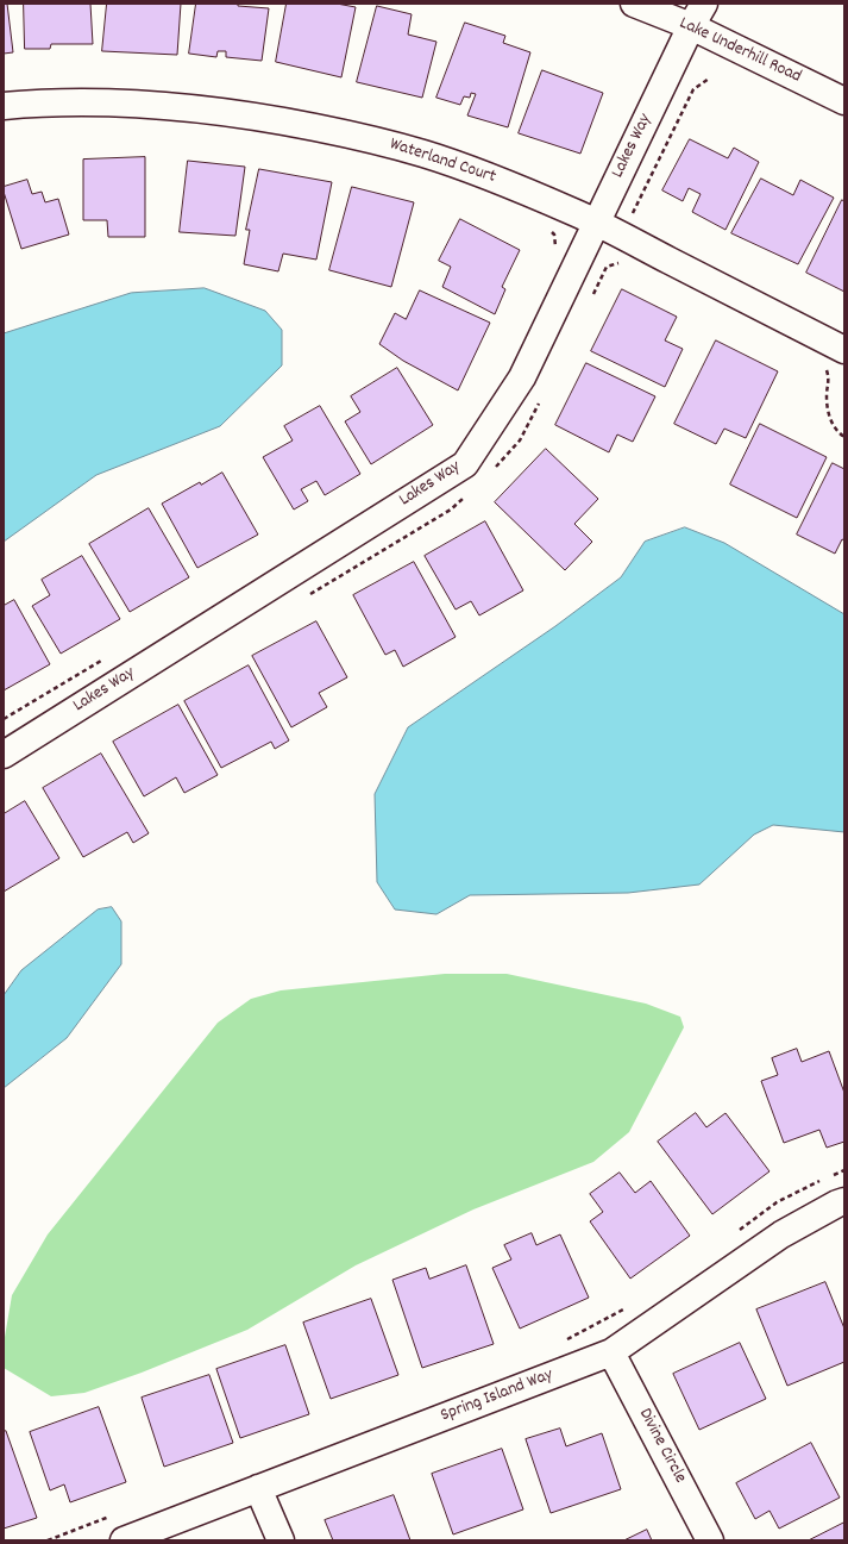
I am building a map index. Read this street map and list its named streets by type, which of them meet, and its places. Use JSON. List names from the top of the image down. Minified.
{"streets":{"street":["Lake Underhill Road","Lakes Way","Waterland Court","Spring Island Way","Divine Circle"]},"crossings":[["Lake Underhill Road","Lakes Way"],["Lakes Way","Waterland Court"],["Spring Island Way","Divine Circle"]]}
